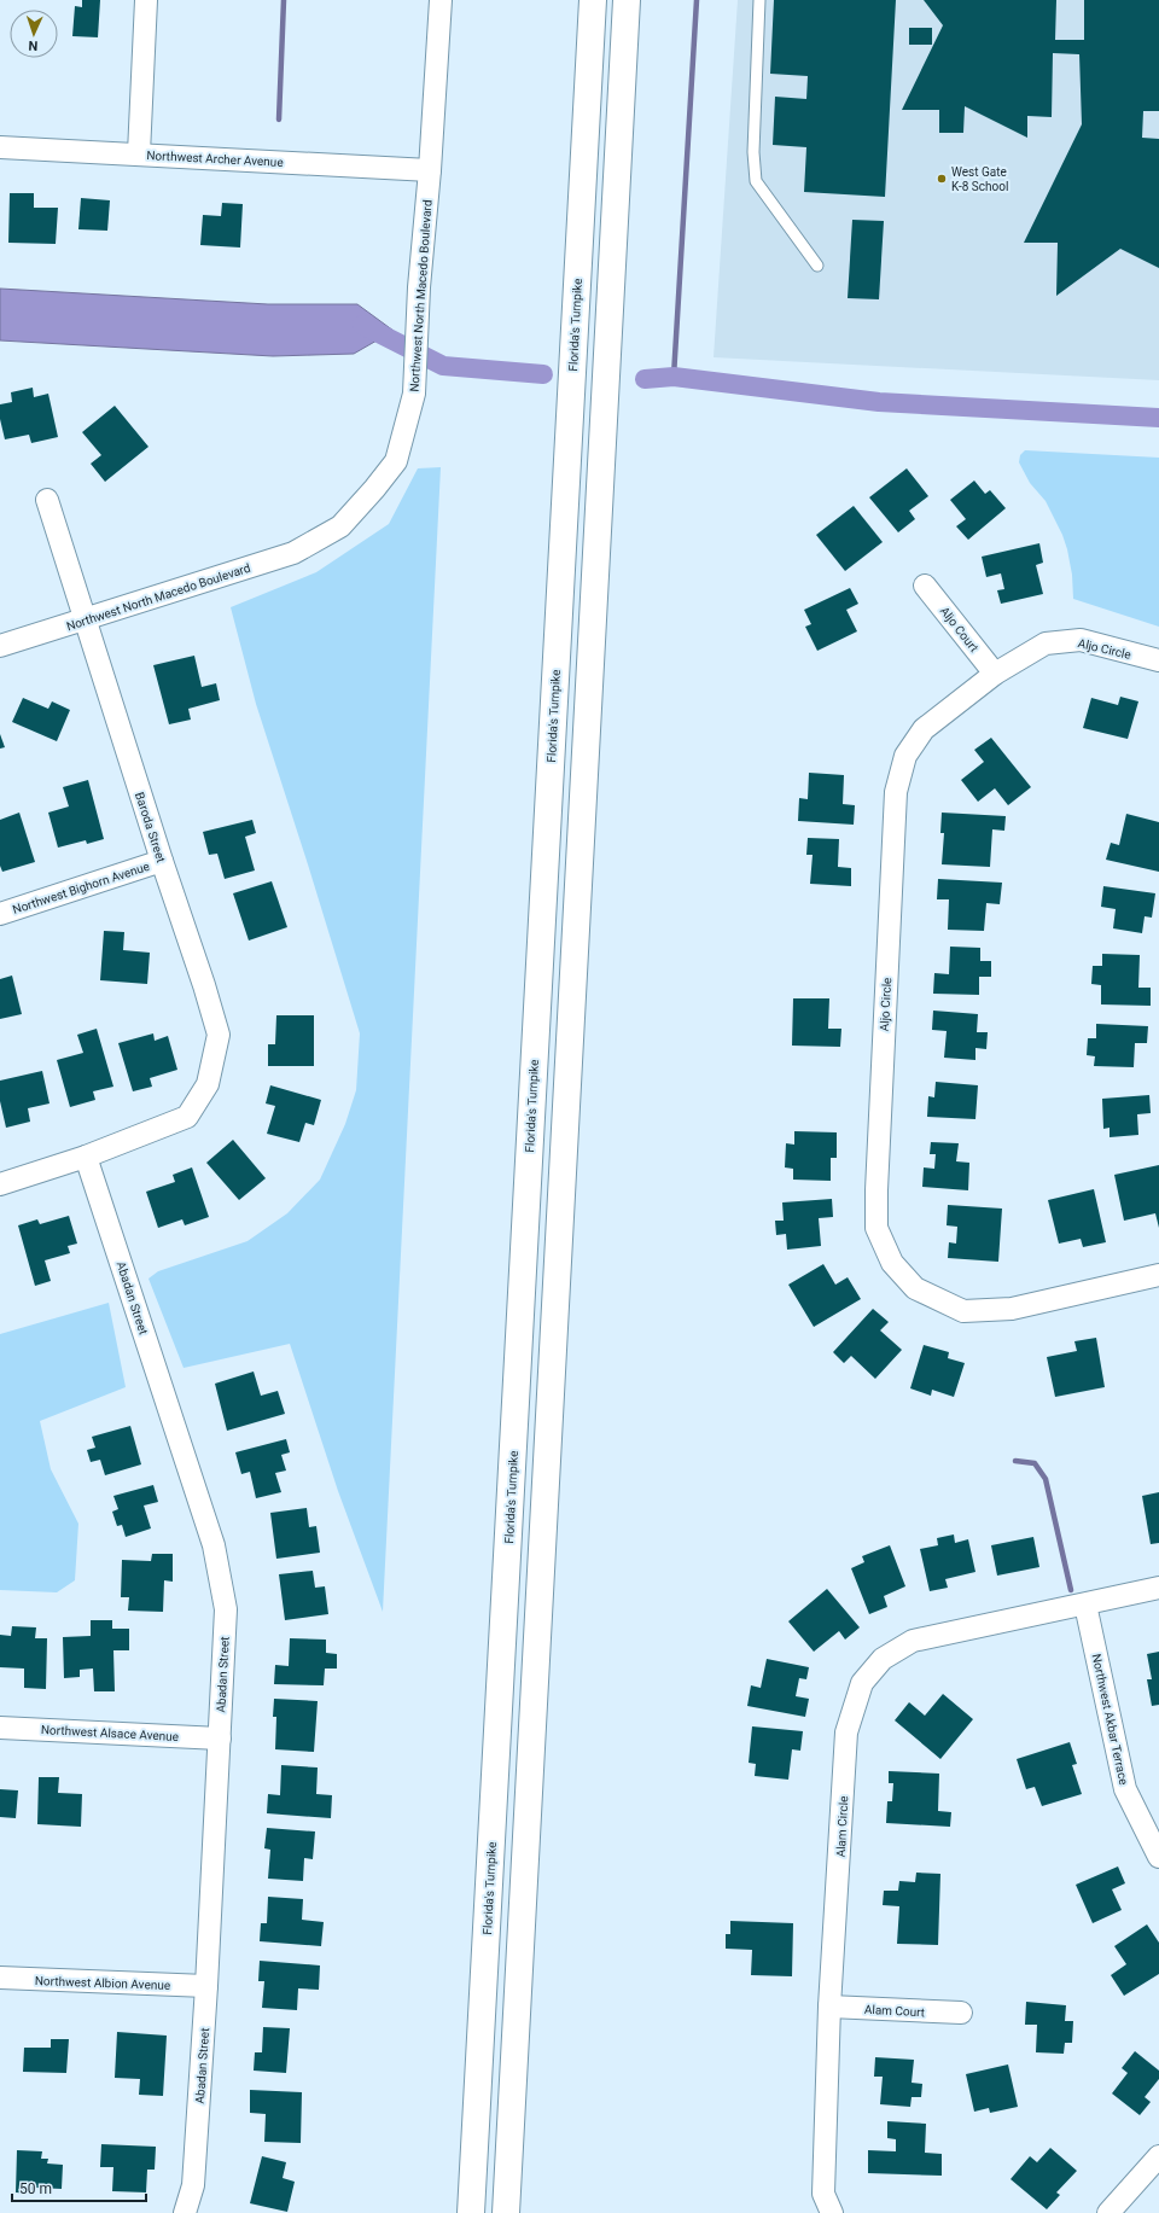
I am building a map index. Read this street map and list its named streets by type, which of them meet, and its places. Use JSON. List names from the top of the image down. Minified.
{"streets":{"highway":["Florida's Turnpike"],"street":["Northwest Archer Avenue","Northwest North Macedo Boulevard","Aljo Court","Aljo Circle","Baroda Street","Northwest Bighorn Avenue","Abadan Street","Northwest Akbar Terrace","Northwest Alsace Avenue","Alam Circle","Northwest Albion Avenue","Alam Court"]},"crossings":[["Northwest Archer Avenue","Northwest North Macedo Boulevard"],["Northwest North Macedo Boulevard","Baroda Street"],["Aljo Court","Aljo Circle"],["Baroda Street","Northwest Bighorn Avenue"],["Baroda Street","Abadan Street"],["Abadan Street","Northwest Alsace Avenue"],["Abadan Street","Northwest Albion Avenue"],["Northwest Akbar Terrace","Alam Circle"],["Alam Circle","Alam Court"]],"places":["West Gate K-8 School"],"scale_bar":"50 m","north":"bottom"}
